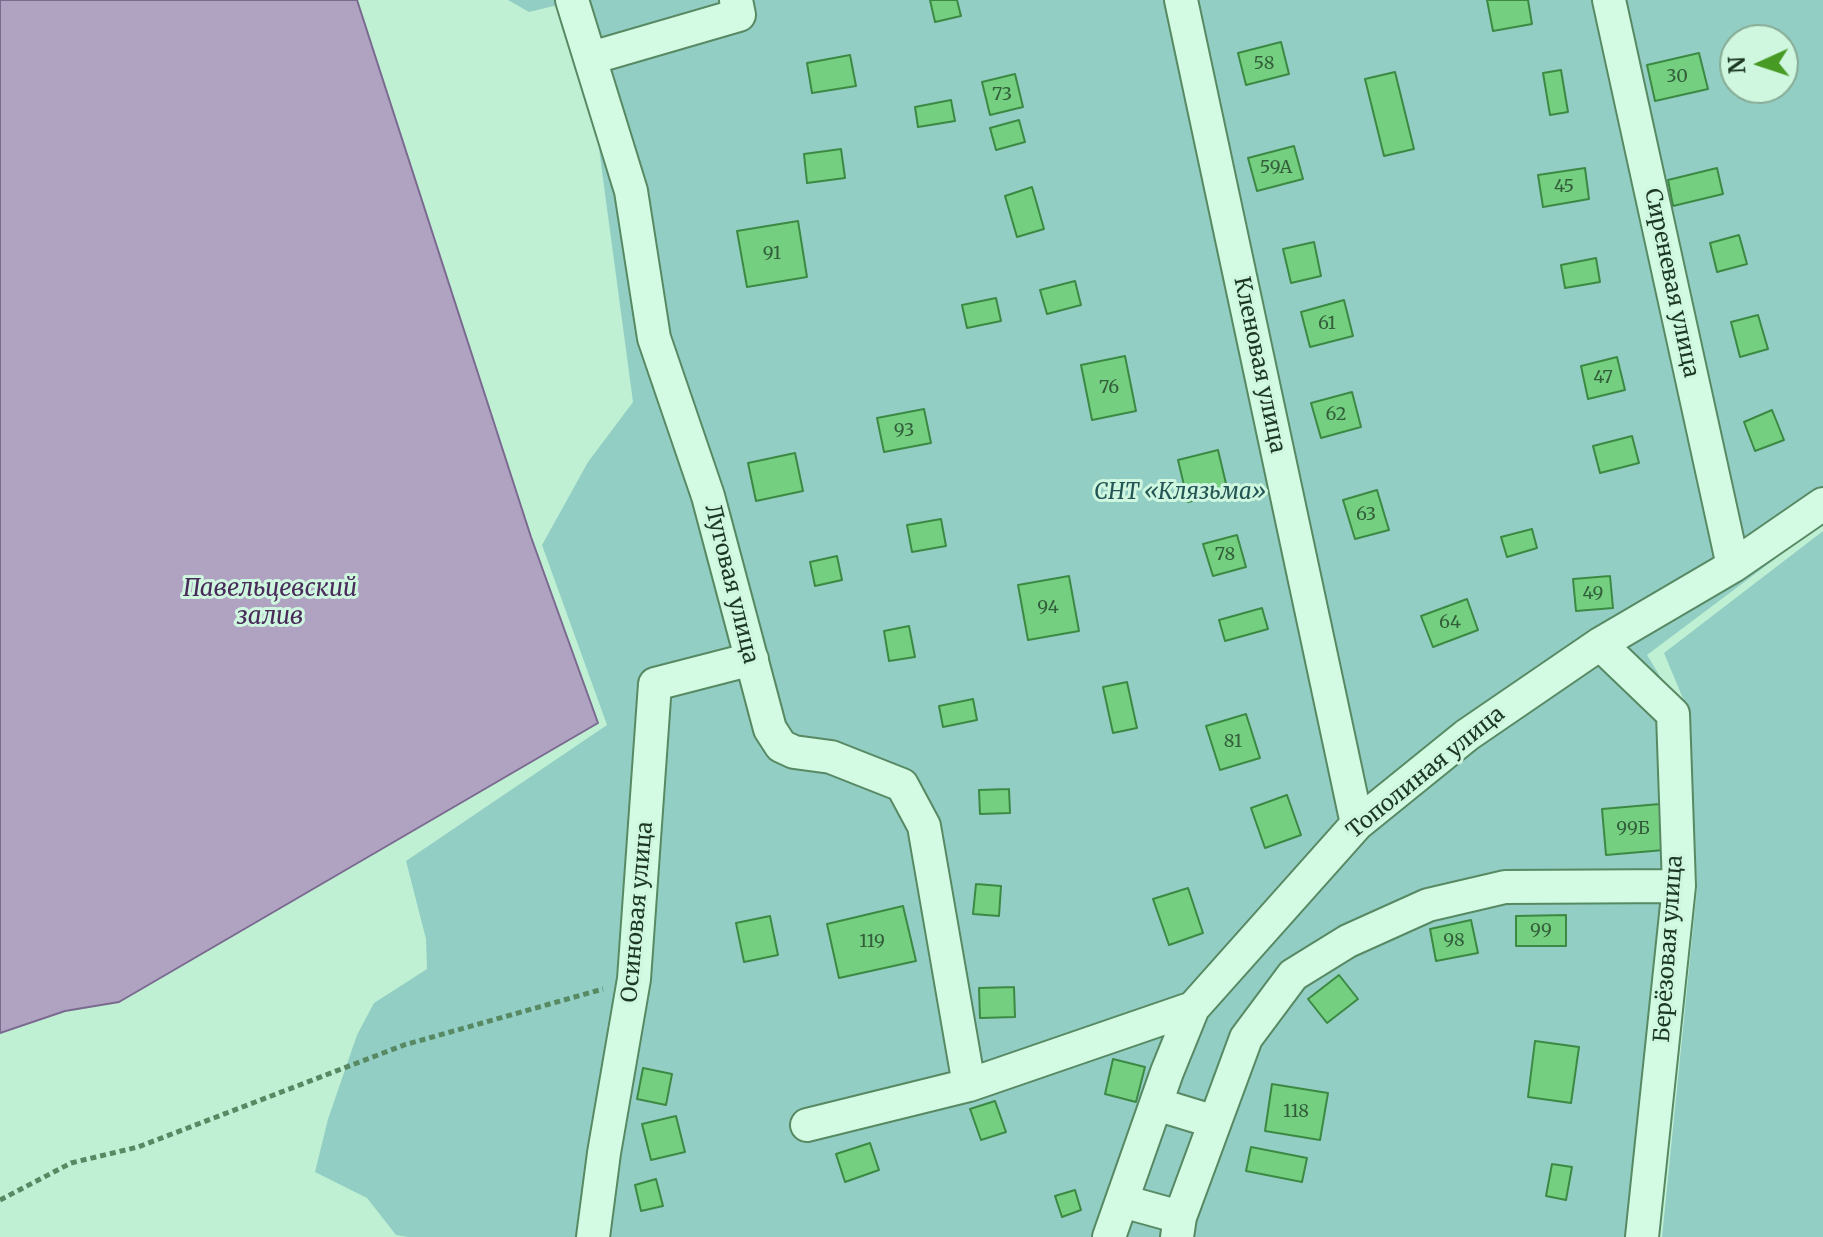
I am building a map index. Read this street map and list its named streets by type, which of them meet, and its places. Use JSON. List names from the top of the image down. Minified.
{"streets":{"lane":["Сиреневая улица","Кленовая улица","Луговая улица","Тополиная улица","Осиновая улица","Берёзовая улица"]},"crossings":[["Сиреневая улица","Тополиная улица"],["Кленовая улица","Тополиная улица"],["Луговая улица","Осиновая улица"],["Тополиная улица","Берёзовая улица"]],"water":["Павельцевский залив"],"parks":["СНТ «Клязьма»"],"house_numbers":["58","30","73","59А","45","91","61","47","76","62","93","63","78","49","94","64","81","99Б","99","98","119","118"],"north":"left"}
